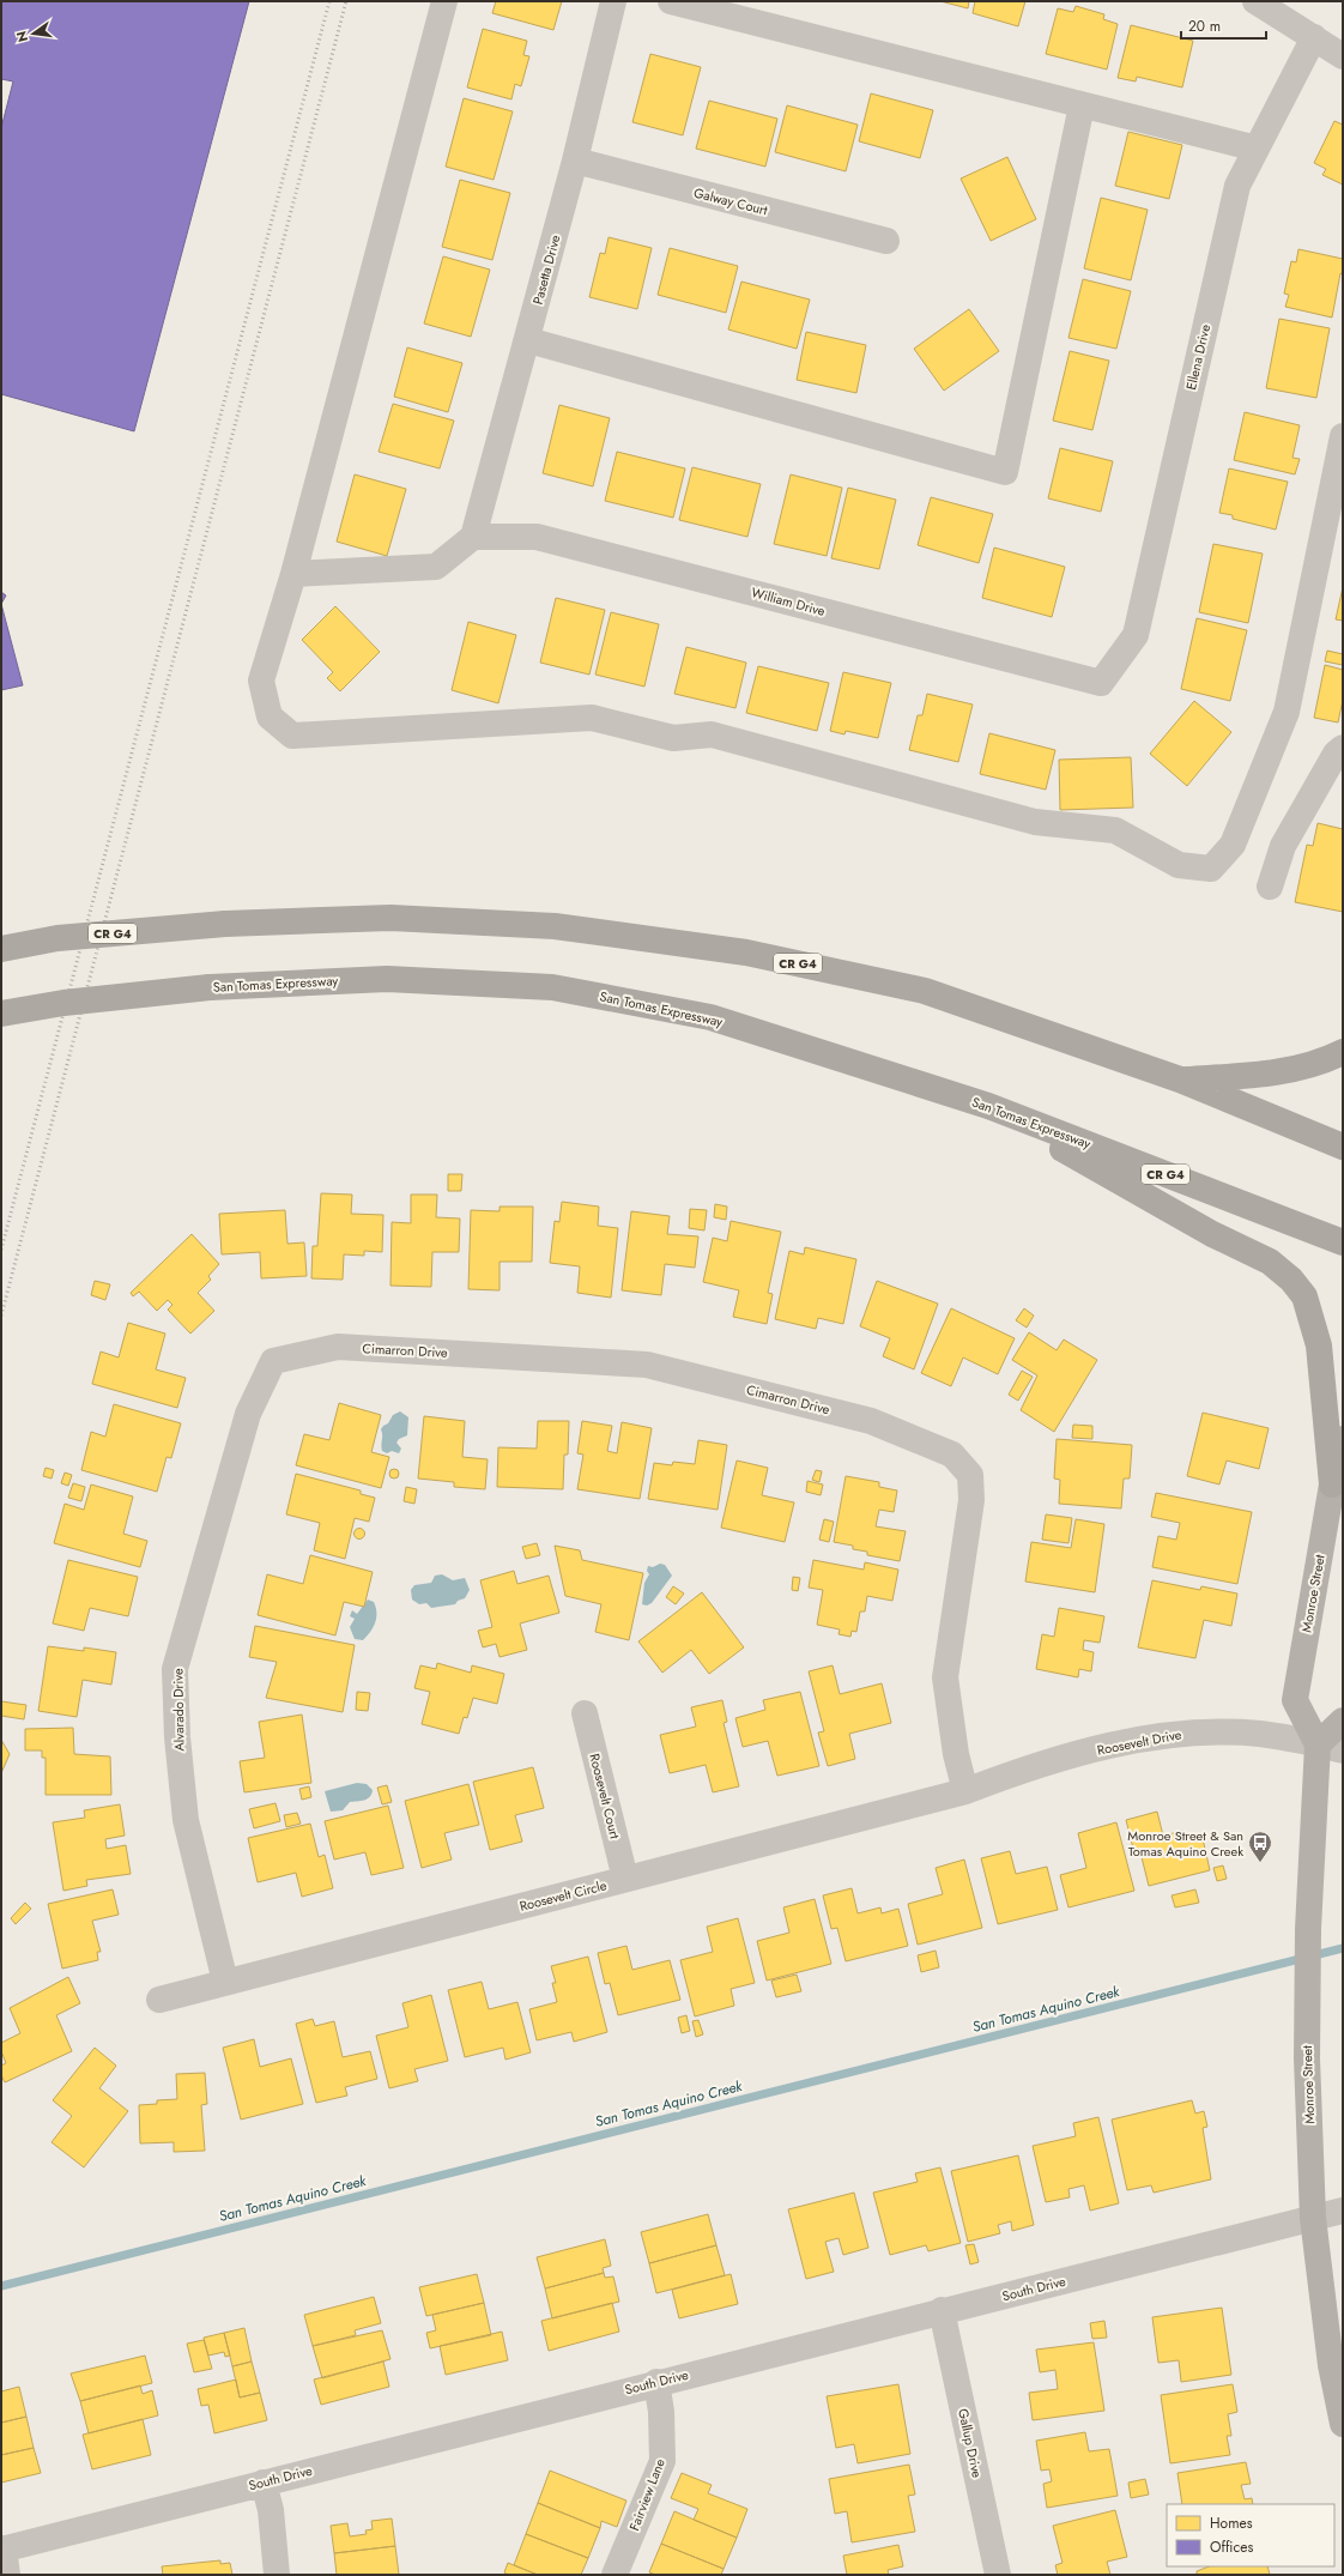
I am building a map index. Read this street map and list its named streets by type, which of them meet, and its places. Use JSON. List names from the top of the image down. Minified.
{"streets":{"highway":["CR G4","San Tomas Expressway"],"main road":["Monroe Street"],"street":["Galway Court","Pasetta Drive","Ellena Drive","William Drive","Cimarron Drive","Alvarado Drive","Roosevelt Drive","Roosevelt Court","Roosevelt Circle","South Drive","Gallup Drive","Fairview Lane"]},"crossings":[["Galway Court","Pasetta Drive"],["Pasetta Drive","William Drive"],["Ellena Drive","William Drive"],["Cimarron Drive","Alvarado Drive"],["Cimarron Drive","Roosevelt Drive"],["Cimarron Drive","Roosevelt Circle"],["Monroe Street","Roosevelt Drive"],["Monroe Street","South Drive"],["Alvarado Drive","Roosevelt Circle"],["Roosevelt Drive","Roosevelt Circle"],["Roosevelt Court","Roosevelt Circle"],["South Drive","Gallup Drive"],["South Drive","Fairview Lane"]],"water":["San Tomas Aquino Creek"],"places":{"bus stop":["Monroe Street & San Tomas Aquino Creek"]},"legend":["Homes","Offices"],"scale_bar":"20 m","north":"left"}
